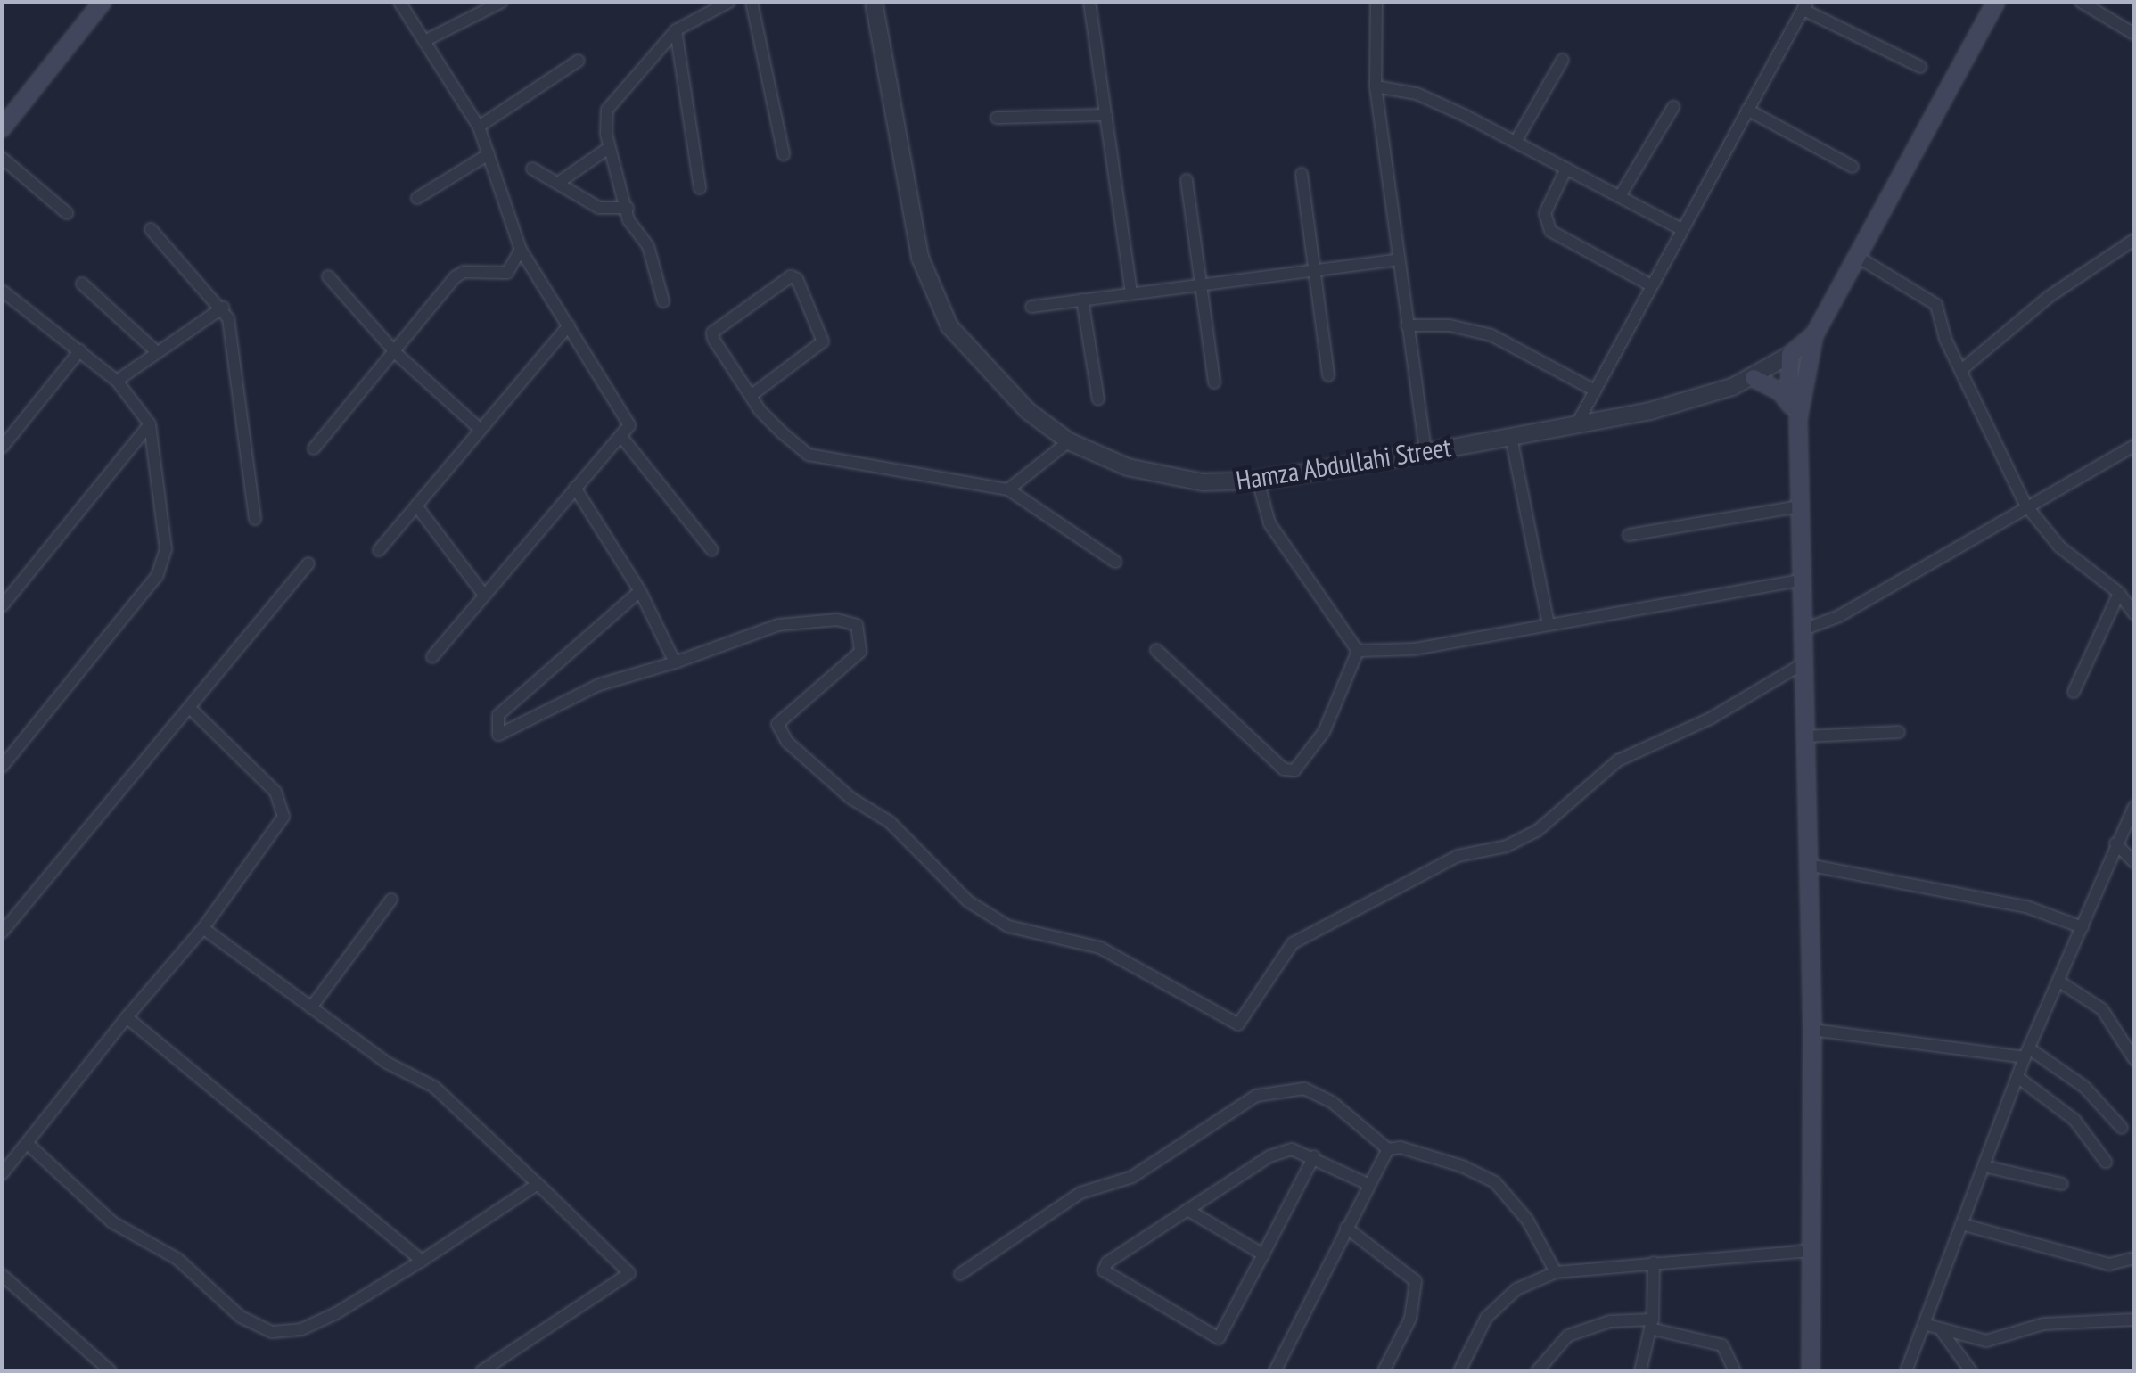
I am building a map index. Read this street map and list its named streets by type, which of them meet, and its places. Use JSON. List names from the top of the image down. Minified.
{"streets":{"street":["Hamza Abdullahi Street"]}}
